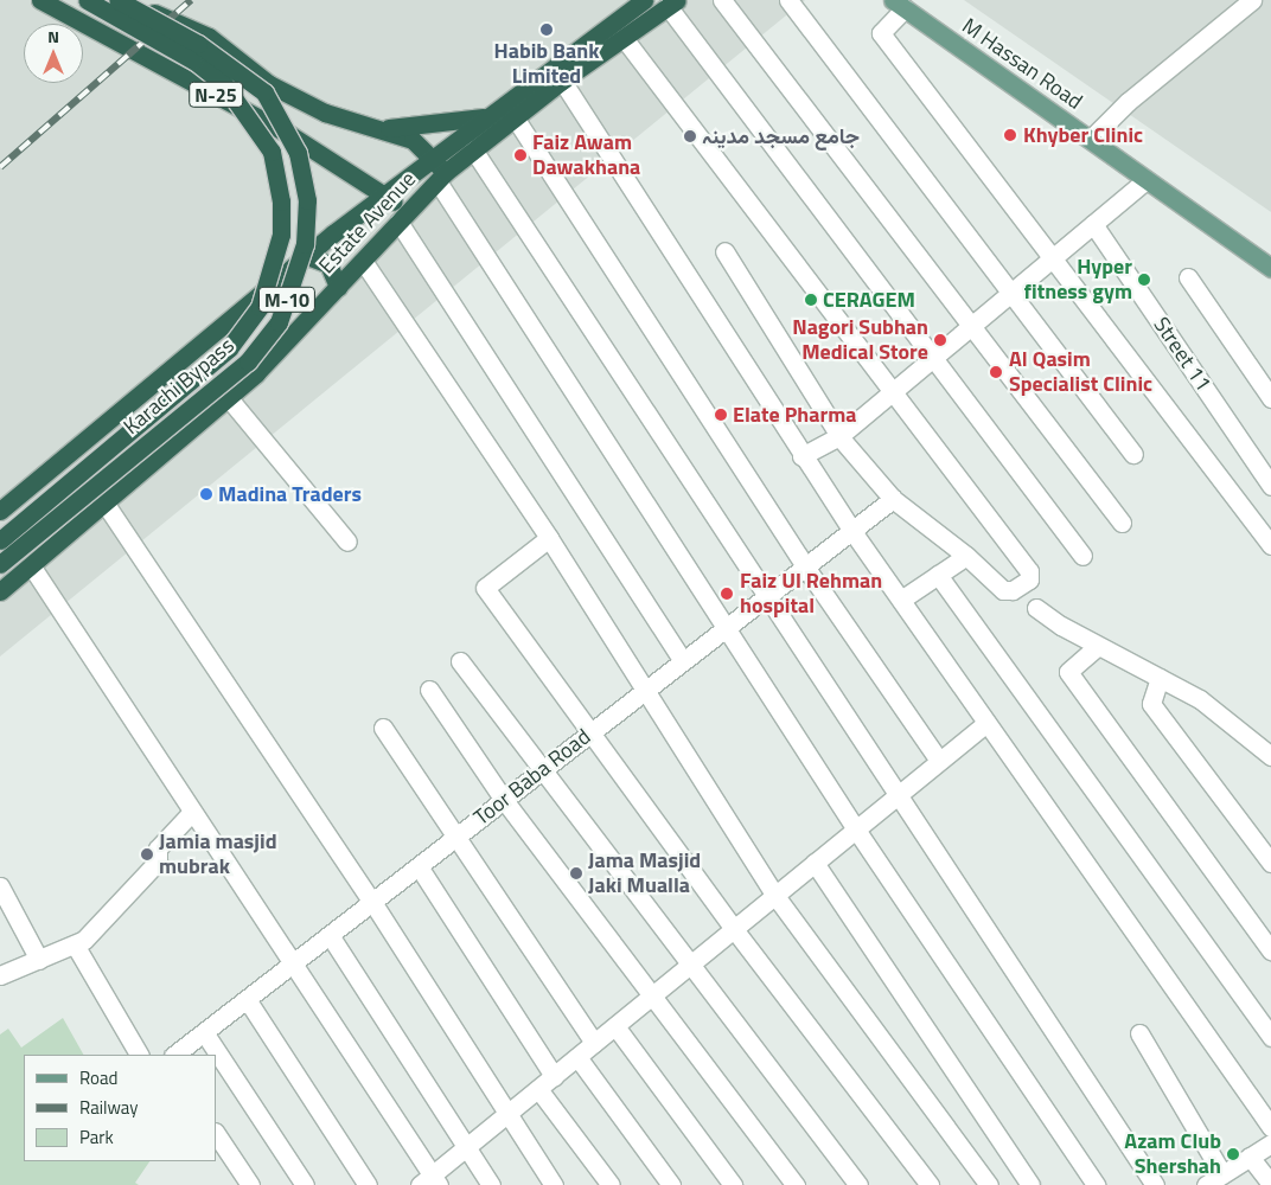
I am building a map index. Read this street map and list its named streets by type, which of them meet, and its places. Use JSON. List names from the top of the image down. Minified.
{"streets":{"highway":["N-25","Estate Avenue","M-10","Karachi Bypass"],"main road":["M Hassan Road"],"street":["Street 11","Toor Baba Road"]},"crossings":[["N-25","Estate Avenue"]],"places":["Habib Bank Limited","Khyber Clinic","جامع مسجد مدینہ","Faiz Awam Dawakhana","Hyper fitness gym","CERAGEM","Nagori Subhan Medical Store","Al Qasim Specialist Clinic","Elate Pharma","Madina Traders","Faiz Ul Rehman hospital","Jamia masjid mubrak","Jama Masjid Jaki Mualla","Azam Club Shershah"],"legend":["Road","Railway","Park"],"north":"top"}
